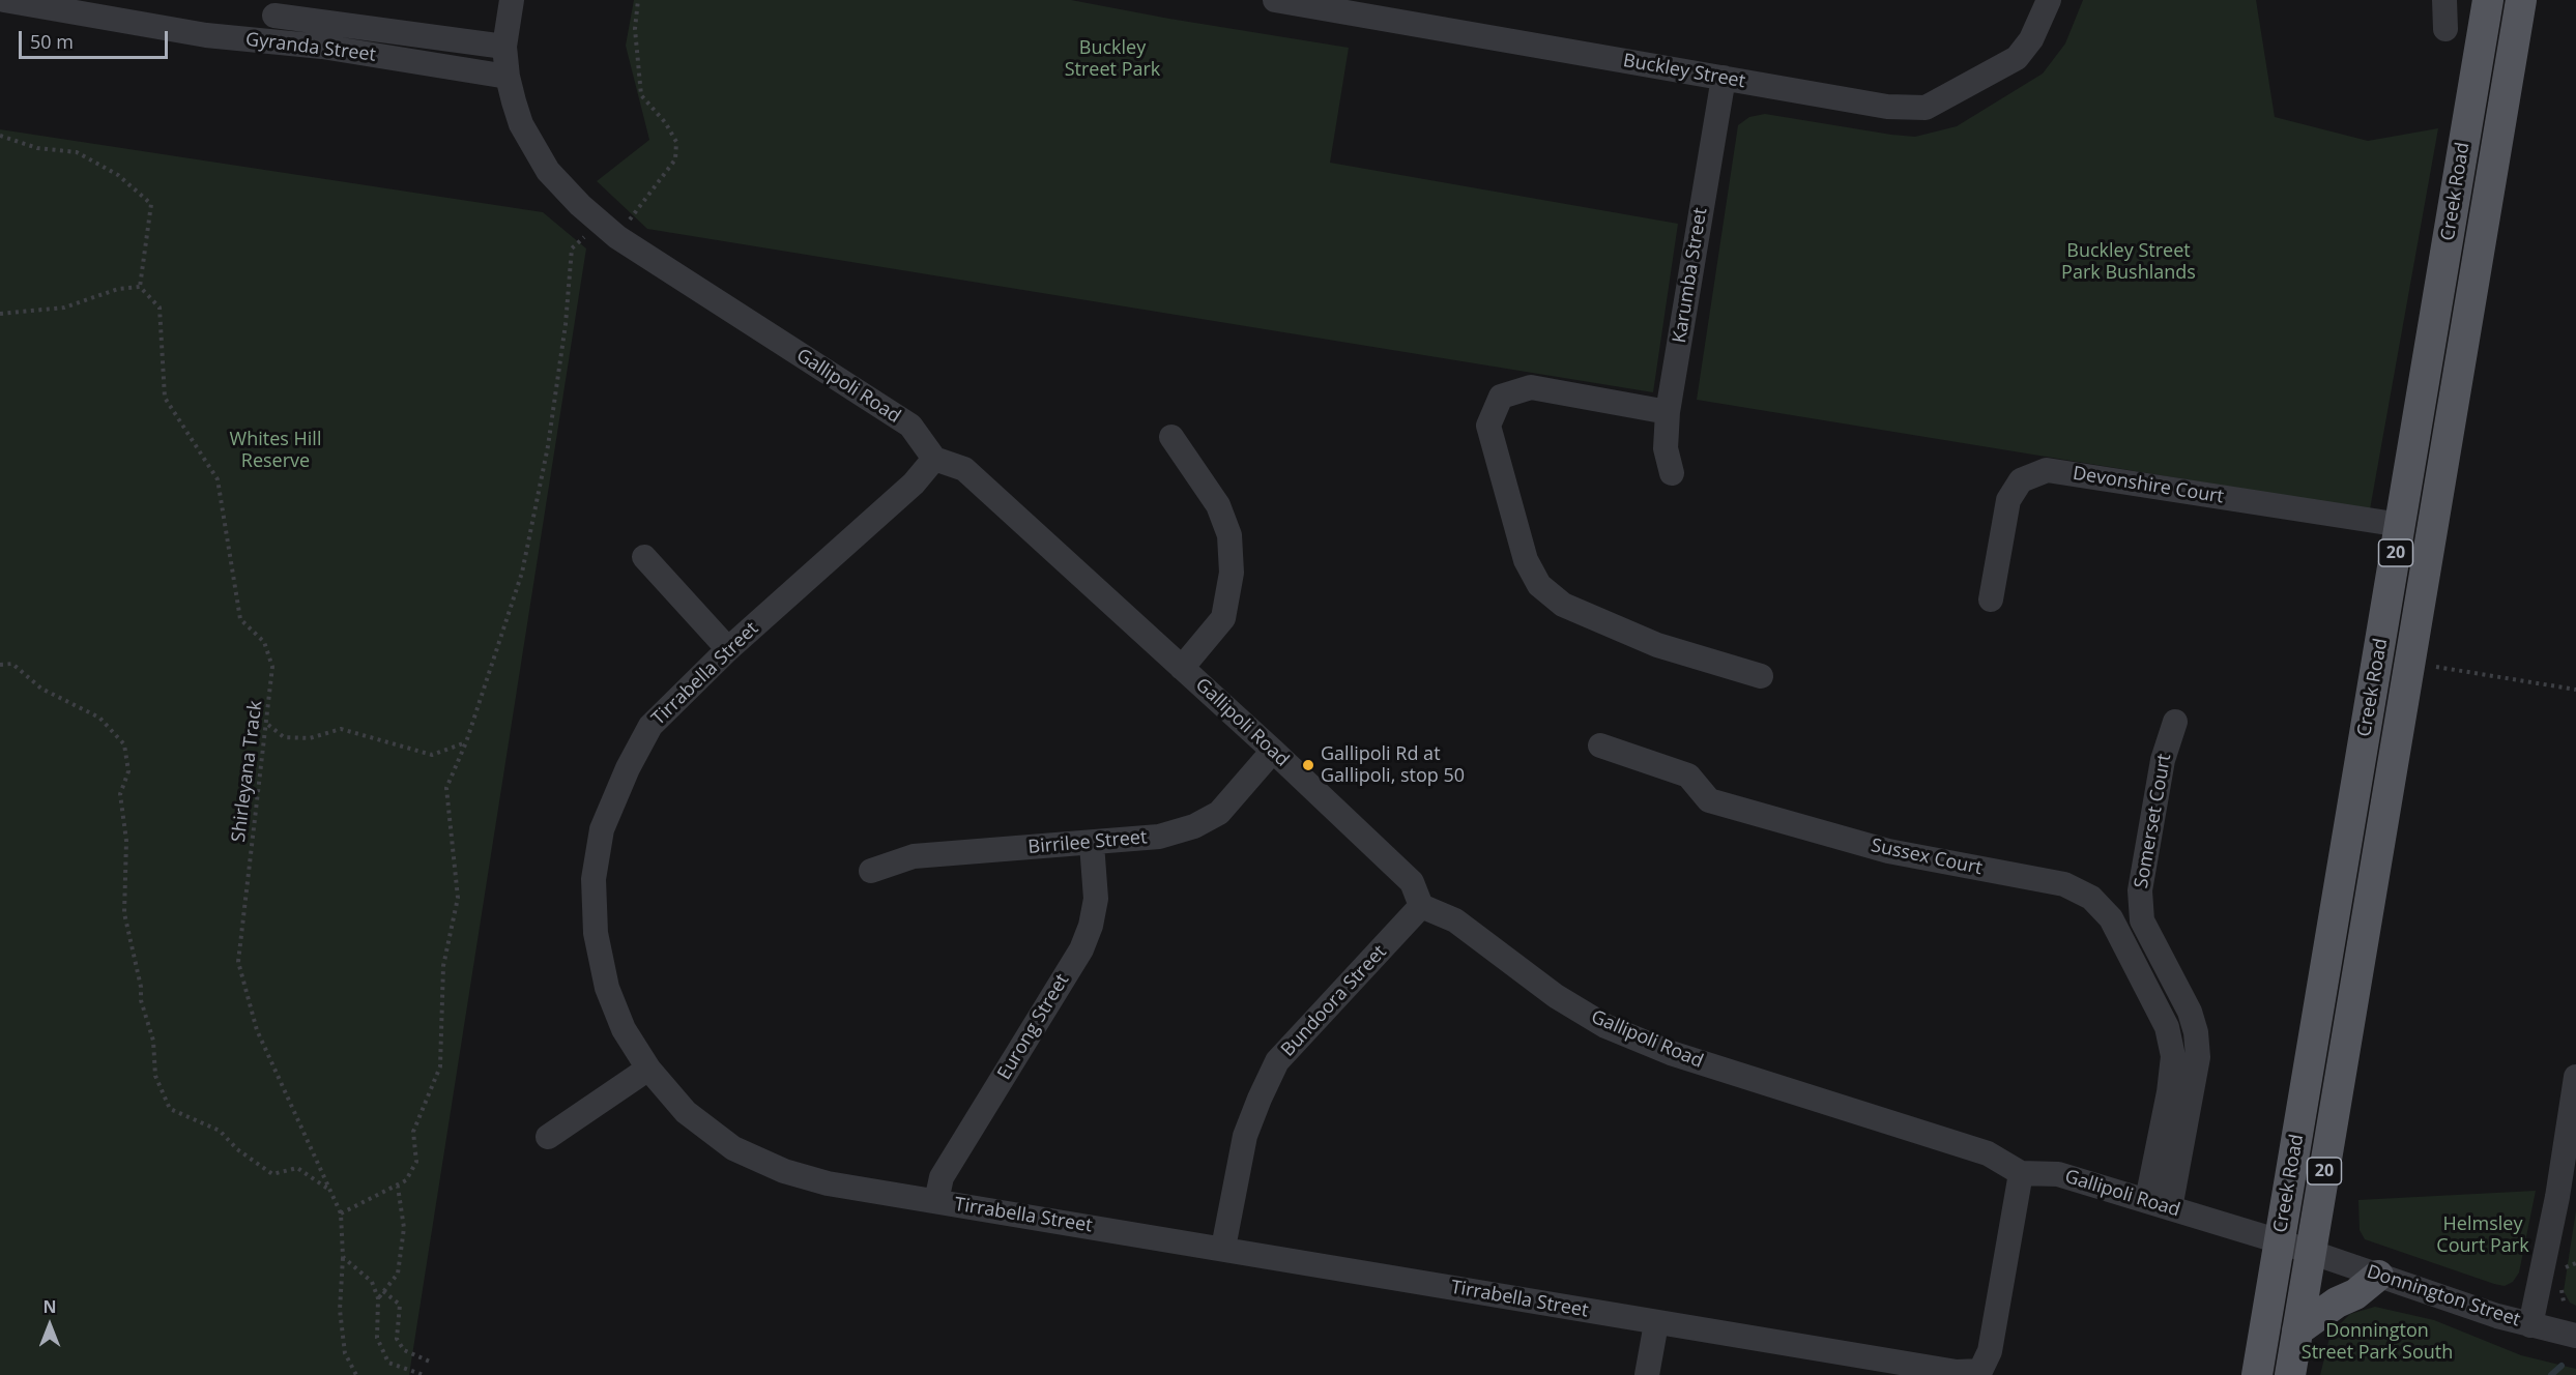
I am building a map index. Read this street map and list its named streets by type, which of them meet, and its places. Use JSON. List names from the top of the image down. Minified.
{"streets":{"main road":["Creek Road","20"],"street":["Gyranda Street","Buckley Street","Karumba Street","Gallipoli Road","Devonshire Court","Tirrabella Street","Somerset Court","Birrilee Street","Sussex Court","Bundoora Street","Eurong Street","Donnington Street"],"path":["Shirleyana Track"]},"crossings":[["Gyranda Street","Gallipoli Road"],["Buckley Street","Karumba Street"],["Creek Road","Gallipoli Road"],["Creek Road","Devonshire Court"],["Creek Road","Donnington Street"],["Gallipoli Road","Tirrabella Street"],["Gallipoli Road","Birrilee Street"],["Gallipoli Road","Sussex Court"],["Gallipoli Road","Bundoora Street"],["Gallipoli Road","Donnington Street"],["Tirrabella Street","Bundoora Street"],["Tirrabella Street","Eurong Street"],["Somerset Court","Sussex Court"],["Birrilee Street","Eurong Street"]],"parks":["Buckley Street Park","Buckley Street Park Bushlands","Whites Hill Reserve","Helmsley Court Park","Donnington Street Park South"],"places":["Gallipoli Rd at Gallipoli, stop 50"],"scale_bar":"50 m","north":"top"}
